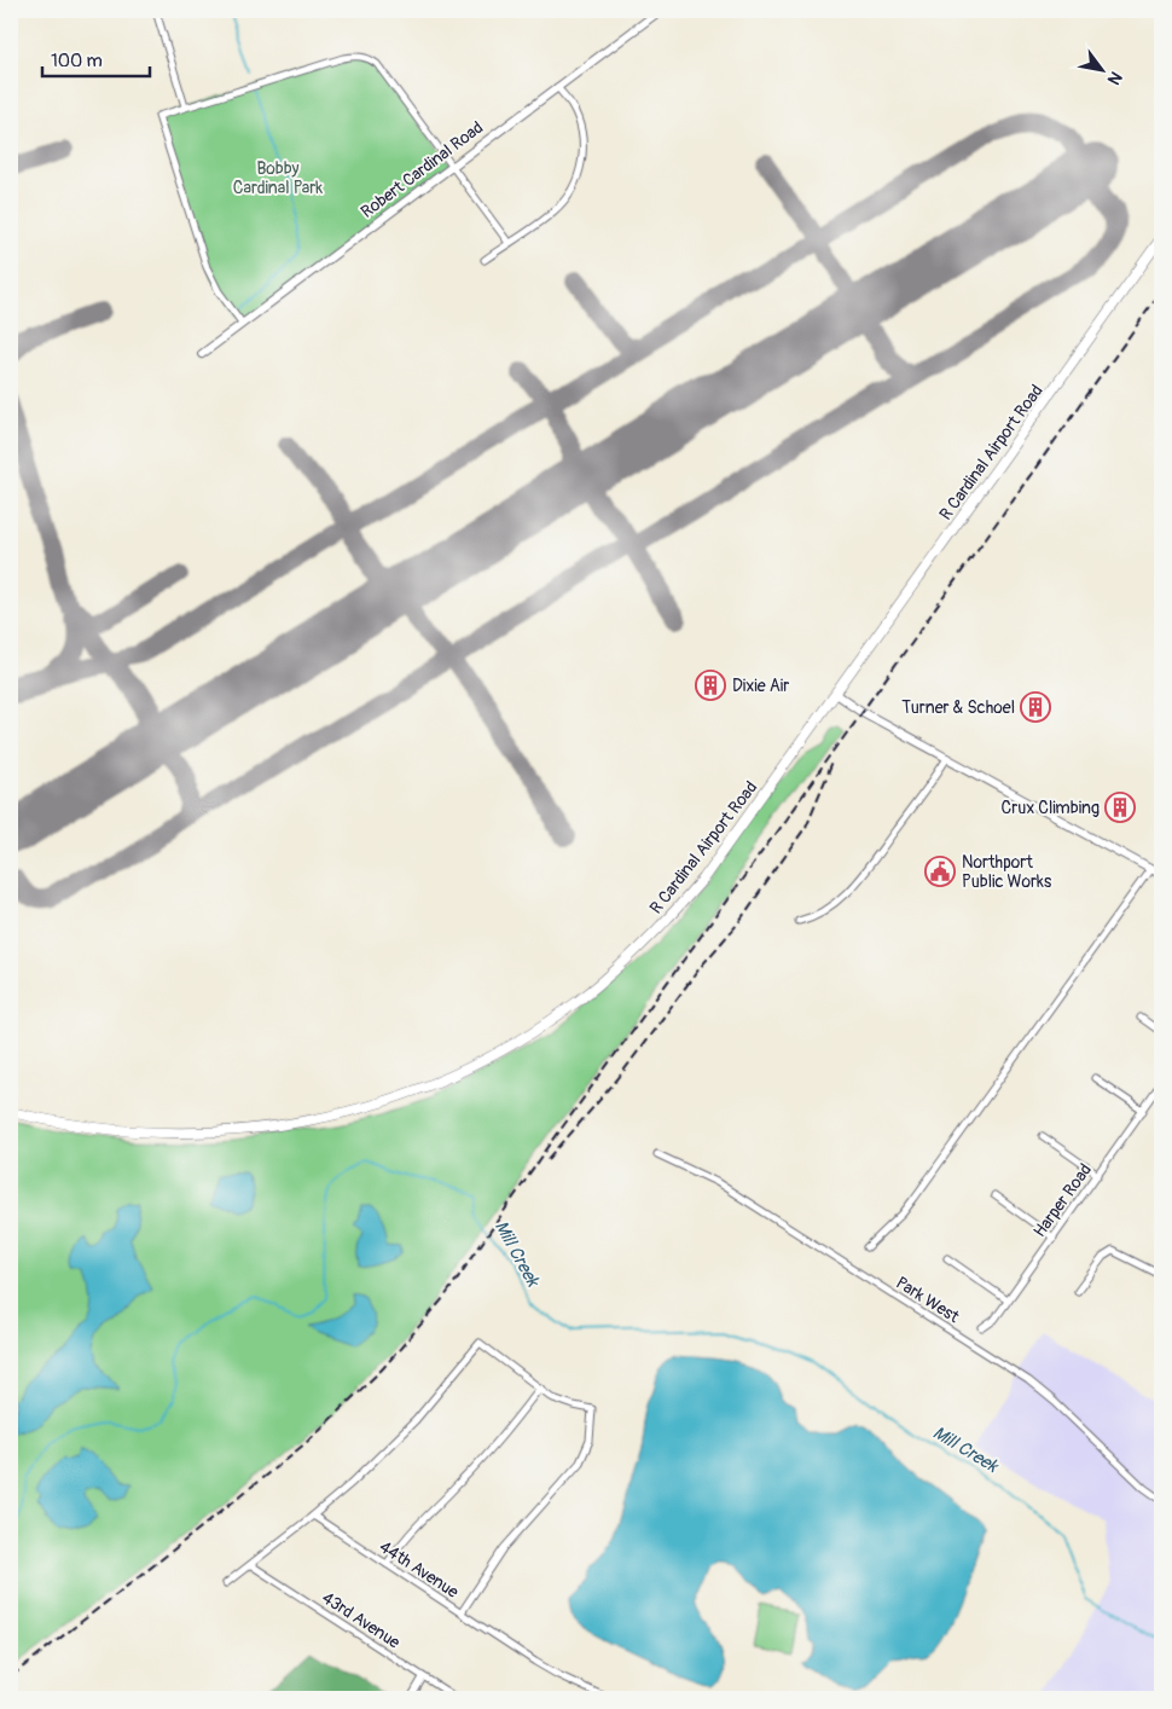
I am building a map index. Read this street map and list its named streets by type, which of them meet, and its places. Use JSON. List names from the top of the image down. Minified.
{"streets":{"main road":["R Cardinal Airport Road"],"street":["Robert Cardinal Road","Harper Road","Park West","44th Avenue","43rd Avenue"]},"water":["Mill Creek"],"parks":["Bobby Cardinal Park"],"places":{"building":["Dixie Air","Turner & Schoel","Crux Climbing"],"public building":["Northport Public Works"]},"scale_bar":"100 m","north":"bottom right"}
